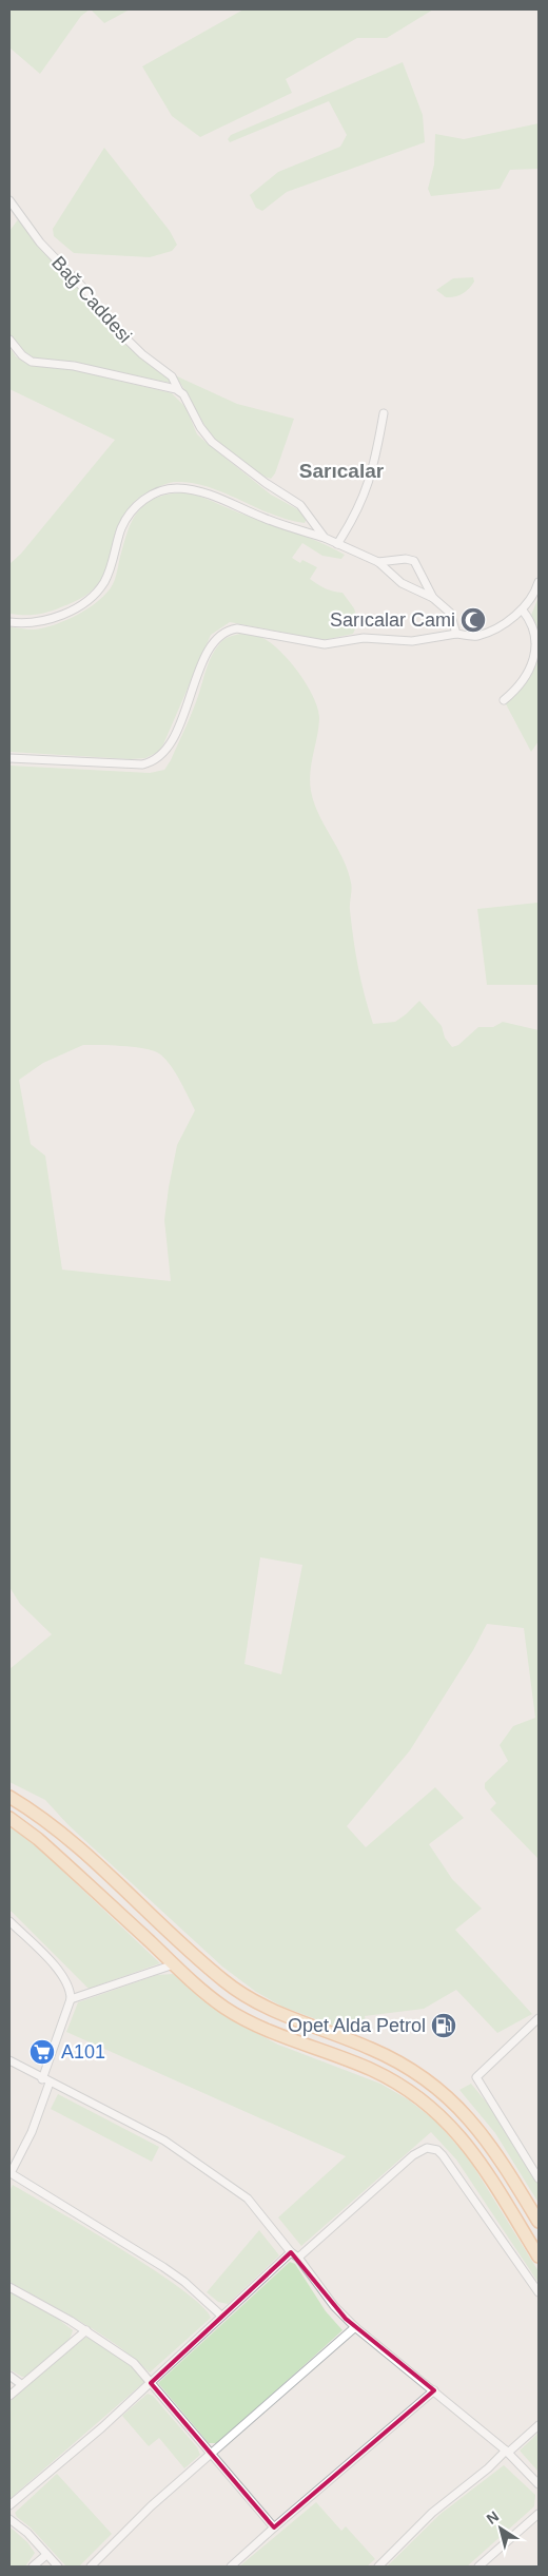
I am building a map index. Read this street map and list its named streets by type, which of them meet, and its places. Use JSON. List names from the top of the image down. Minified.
{"streets":{"street":["Bağ Caddesi"]},"districts":["Sarıcalar"],"places":{"mosque":["Sarıcalar Cami"],"fuel station":["Opet Alda Petrol"],"supermarket":["A101"]},"north":"top left"}
